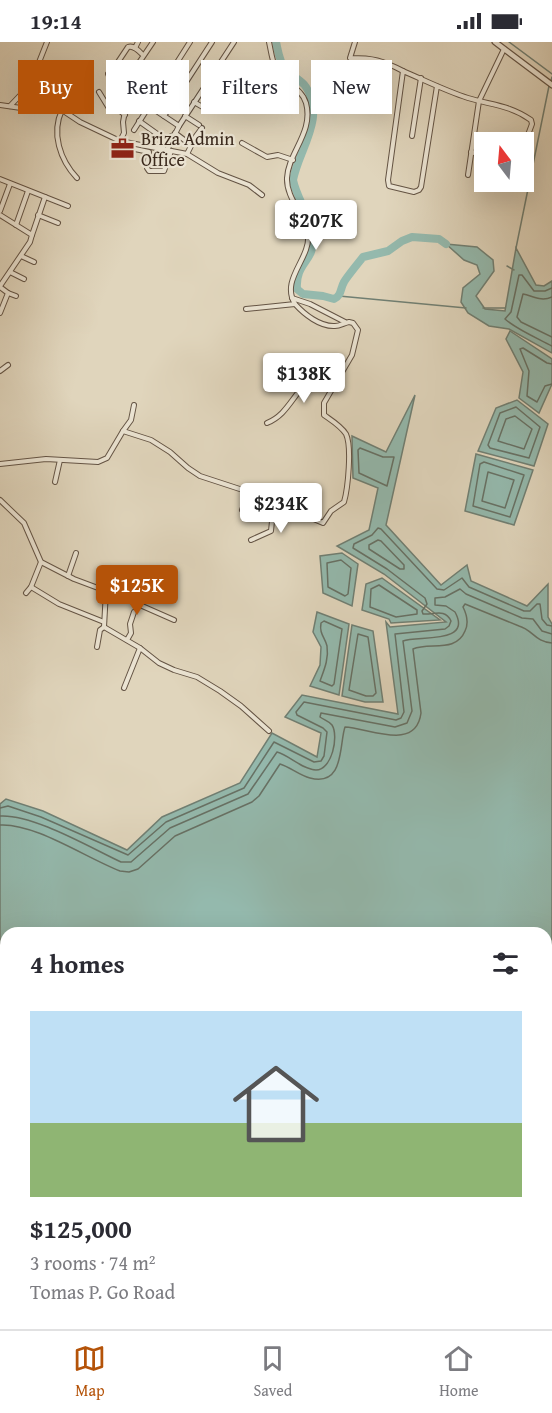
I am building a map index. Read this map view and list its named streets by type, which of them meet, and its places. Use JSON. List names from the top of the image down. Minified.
{"places":{"office":["Briza Admin Office"]},"north":"top","page":{"status":"19:14","chip":["Buy","Rent","Filters","New"],"price":["$207K","$138K","$234K","$125K"],"heading":"4 homes","list":[{"name":"$125,000","note":"3 rooms · 74 m² · Tomas P. Go Road"}],"tabs":["Map","Saved","Home"]}}
